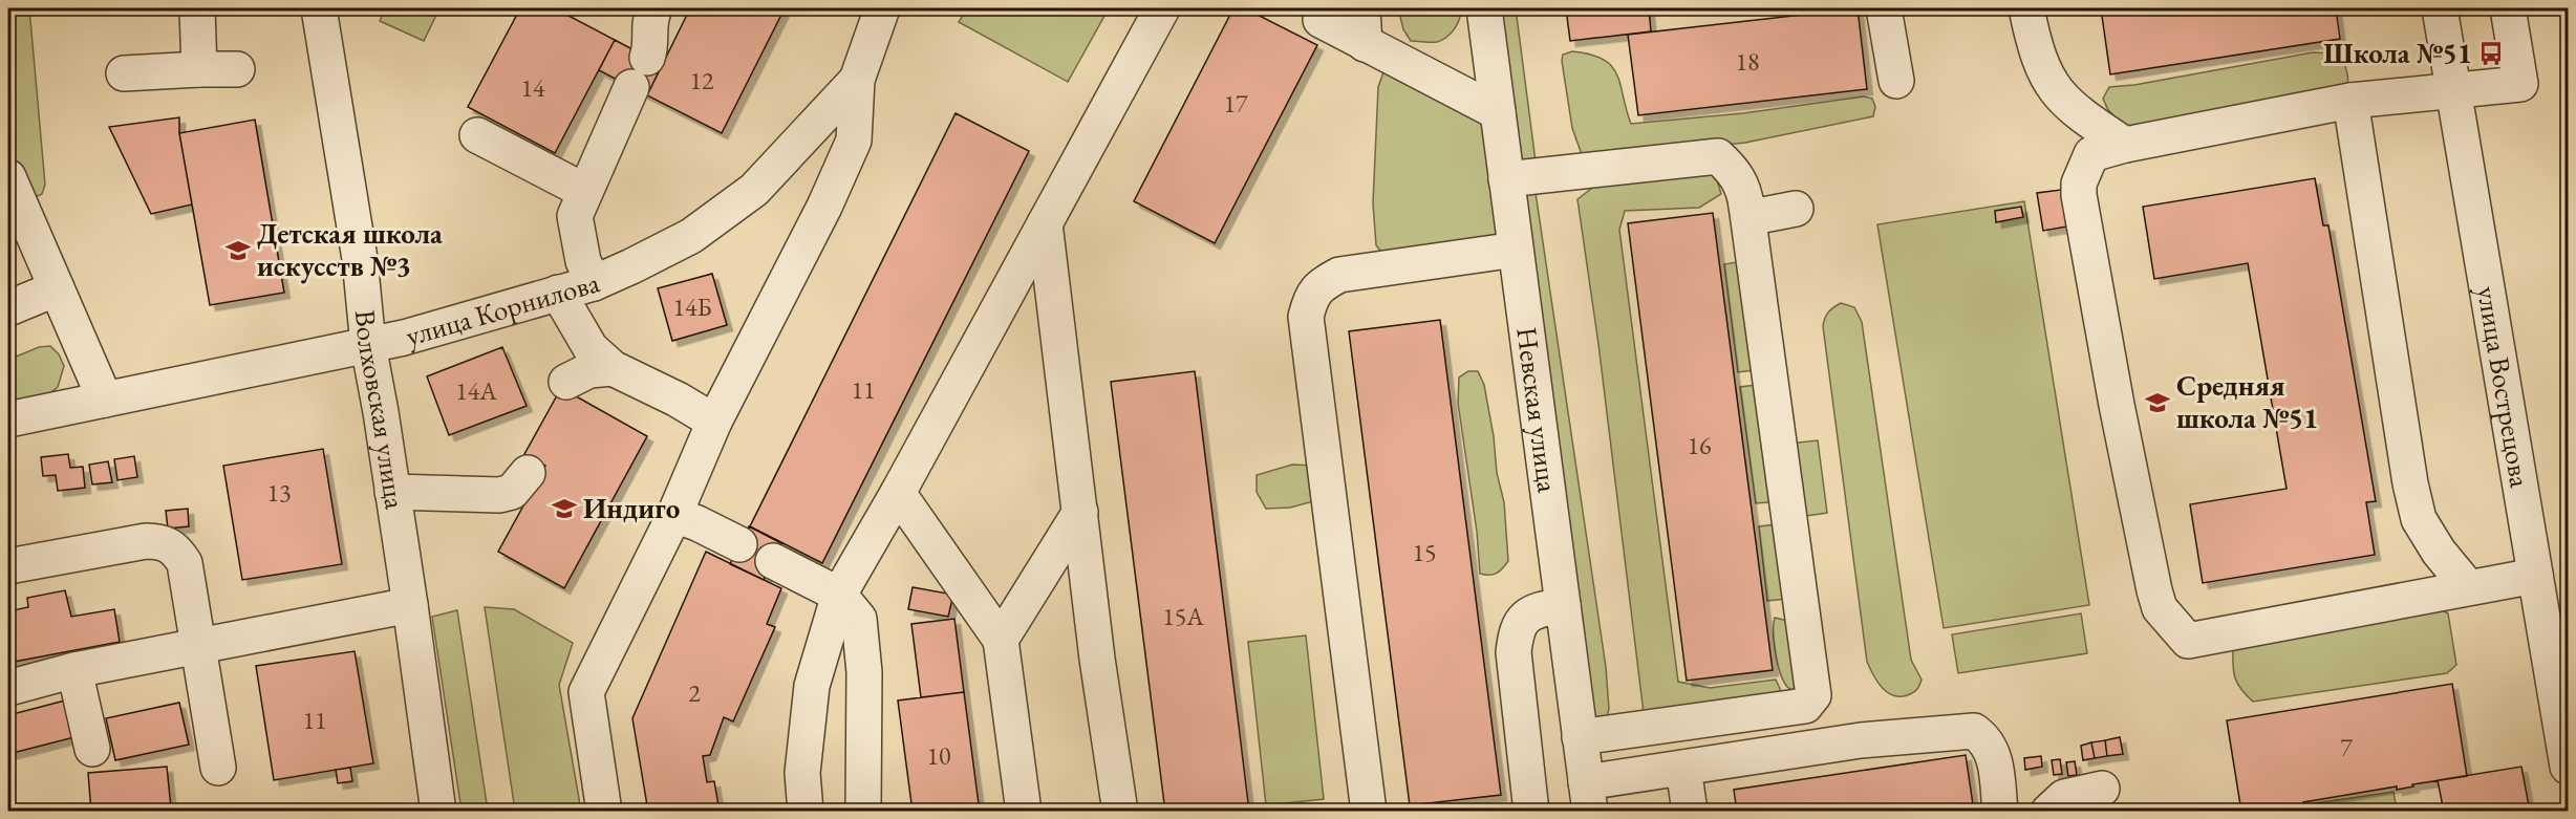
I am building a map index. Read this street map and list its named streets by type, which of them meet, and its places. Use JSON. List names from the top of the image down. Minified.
{"streets":{"street":["улица Корнилова","улица Вострецова","Волховская улица","Невская улица"]},"crossings":[["улица Корнилова","Волховская улица"]],"places":{"bus stop":["Школа №51"],"school or university":["Детская школа искусcтв №3","Средняя школа №51","Индиго"]},"house_numbers":["18","12","14","17","14Б","11","14А","16","13","15","15А","2","11","7","10"]}
